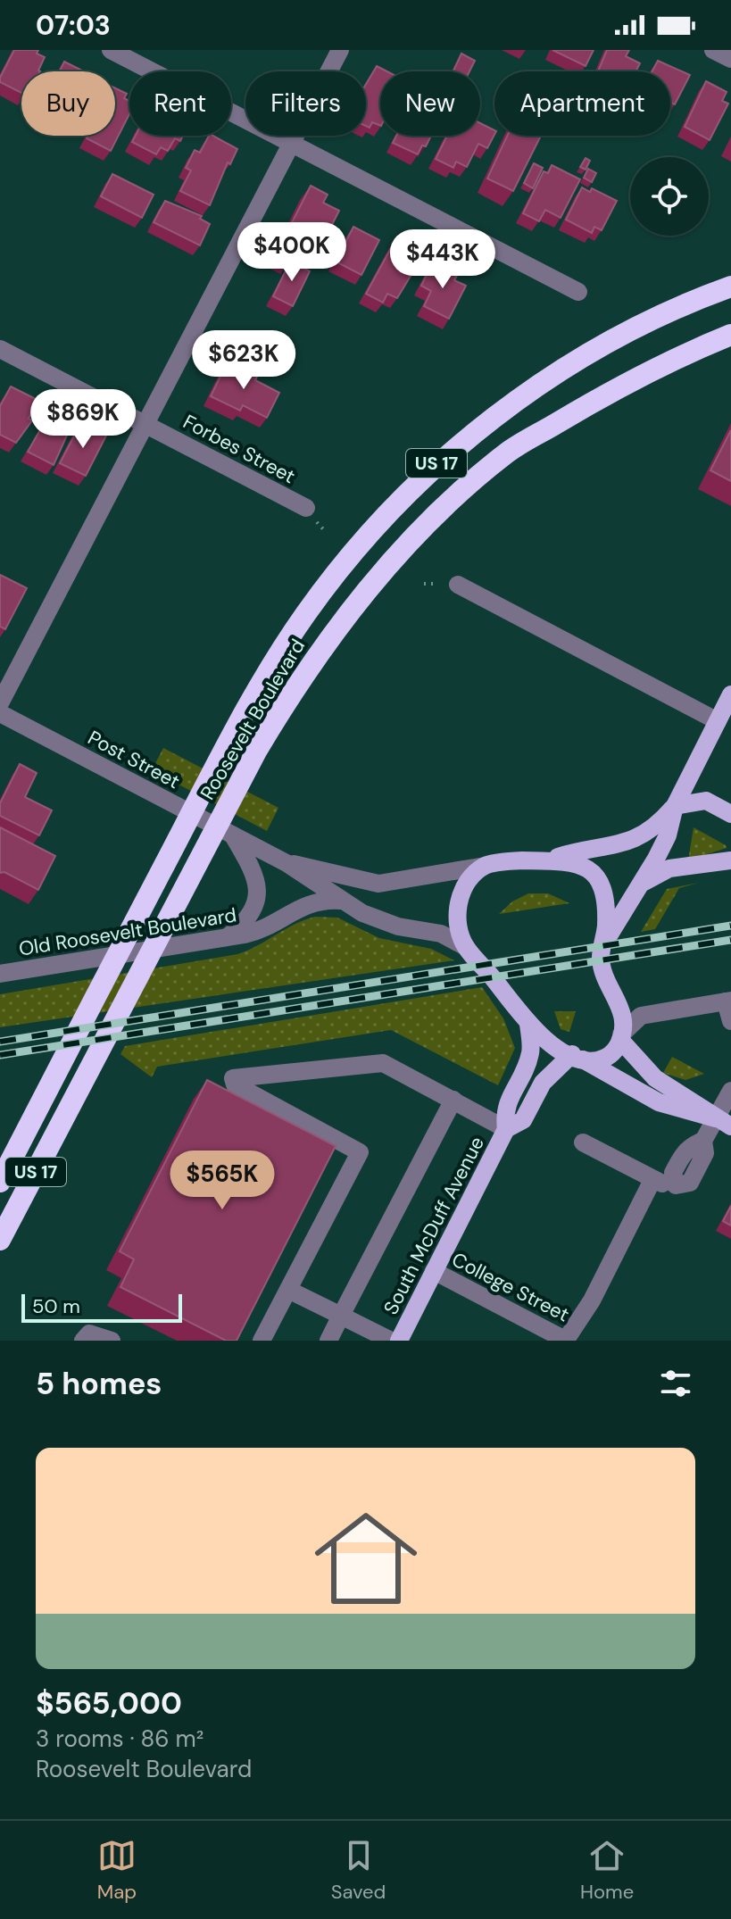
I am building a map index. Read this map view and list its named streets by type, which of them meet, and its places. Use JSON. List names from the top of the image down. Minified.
{"streets":{"highway":["US 17","Roosevelt Boulevard"],"main road":["South McDuff Avenue"],"street":["Forbes Street","Post Street","Old Roosevelt Boulevard","College Street"]},"crossings":[["Post Street","Old Roosevelt Boulevard"],["South McDuff Avenue","College Street"]],"scale_bar":"50 m","page":{"status":"07:03","chip":["Buy","Rent","Filters","New","Apartment"],"price":["$400K","$443K","$623K","$869K","$565K"],"scale":"50 m","heading":"5 homes","list":[{"name":"$565,000","note":"3 rooms · 86 m² · Roosevelt Boulevard"}],"tabs":["Map","Saved","Home"]}}
